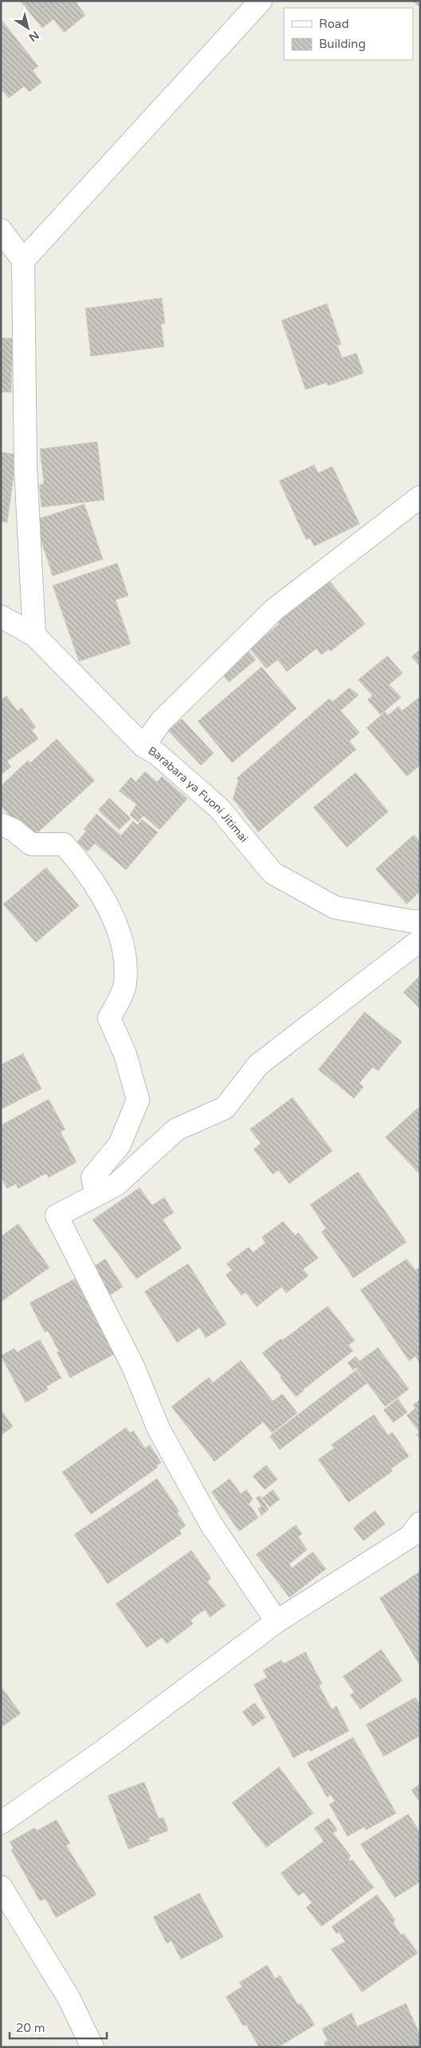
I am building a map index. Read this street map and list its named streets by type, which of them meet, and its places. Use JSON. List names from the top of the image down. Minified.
{"streets":{"street":["Barabara ya Fuoni Jitimai"]},"legend":["Road","Building"],"scale_bar":"20 m","north":"bottom right"}
